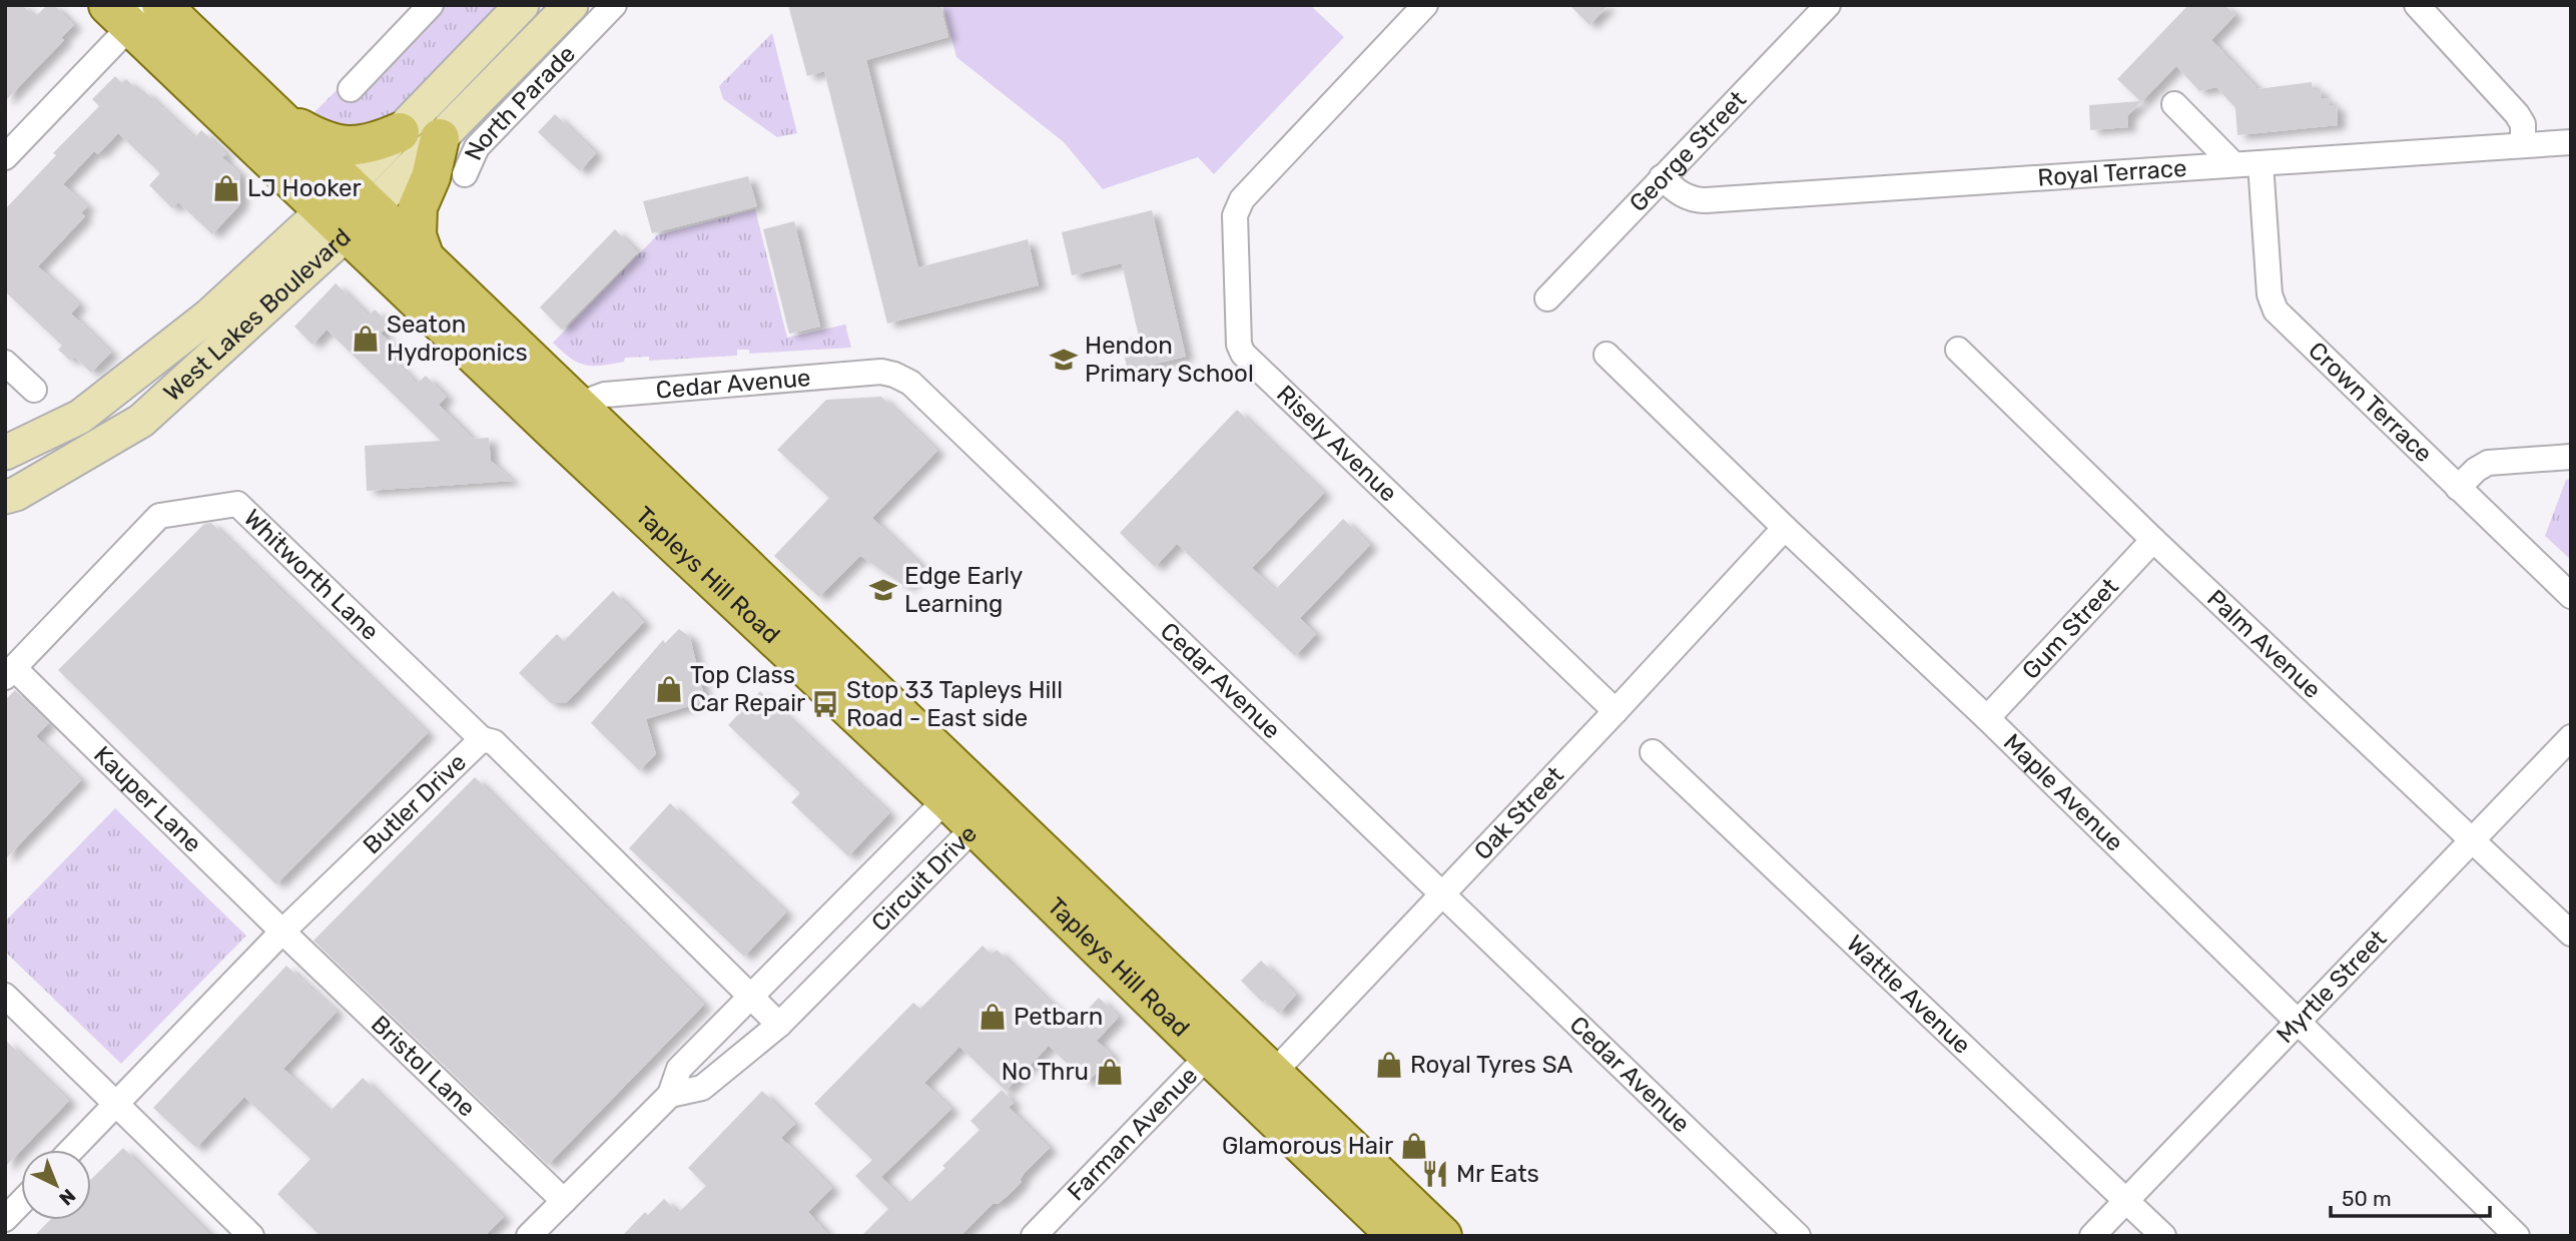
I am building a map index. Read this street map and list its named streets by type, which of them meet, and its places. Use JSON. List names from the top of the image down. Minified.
{"streets":{"main road":["West Lakes Boulevard","Tapleys Hill Road"],"street":["North Parade","George Street","Royal Terrace","Cedar Avenue","Crown Terrace","Risely Avenue","Whitworth Lane","Gum Street","Palm Avenue","Maple Avenue","Kauper Lane","Butler Drive","Oak Street","Circuit Drive","Myrtle Street","Wattle Avenue","Bristol Lane","Farman Avenue"]},"crossings":[["North Parade","West Lakes Boulevard"],["George Street","Royal Terrace"],["Royal Terrace","Crown Terrace"],["West Lakes Boulevard","Tapleys Hill Road"],["Cedar Avenue","Tapleys Hill Road"],["Cedar Avenue","Oak Street"],["Risely Avenue","Oak Street"],["Whitworth Lane","Kauper Lane"],["Whitworth Lane","Butler Drive"],["Tapleys Hill Road","Oak Street"],["Tapleys Hill Road","Circuit Drive"],["Tapleys Hill Road","Farman Avenue"],["Gum Street","Palm Avenue"],["Gum Street","Maple Avenue"],["Palm Avenue","Myrtle Street"],["Maple Avenue","Oak Street"],["Maple Avenue","Myrtle Street"],["Kauper Lane","Butler Drive"],["Kauper Lane","Bristol Lane"],["Butler Drive","Circuit Drive"],["Butler Drive","Bristol Lane"],["Circuit Drive","Bristol Lane"],["Myrtle Street","Wattle Avenue"]],"places":{"shop":["LJ Hooker","Seaton Hydroponics","Top Class Car Repair","Petbarn","Royal Tyres SA","No Thru","Glamorous Hair"],"school or university":["Hendon Primary School","Edge Early Learning"],"bus stop":["Stop 33 Tapleys Hill Road - East side"],"restaurant":["Mr Eats"]},"scale_bar":"50 m","north":"bottom right"}
